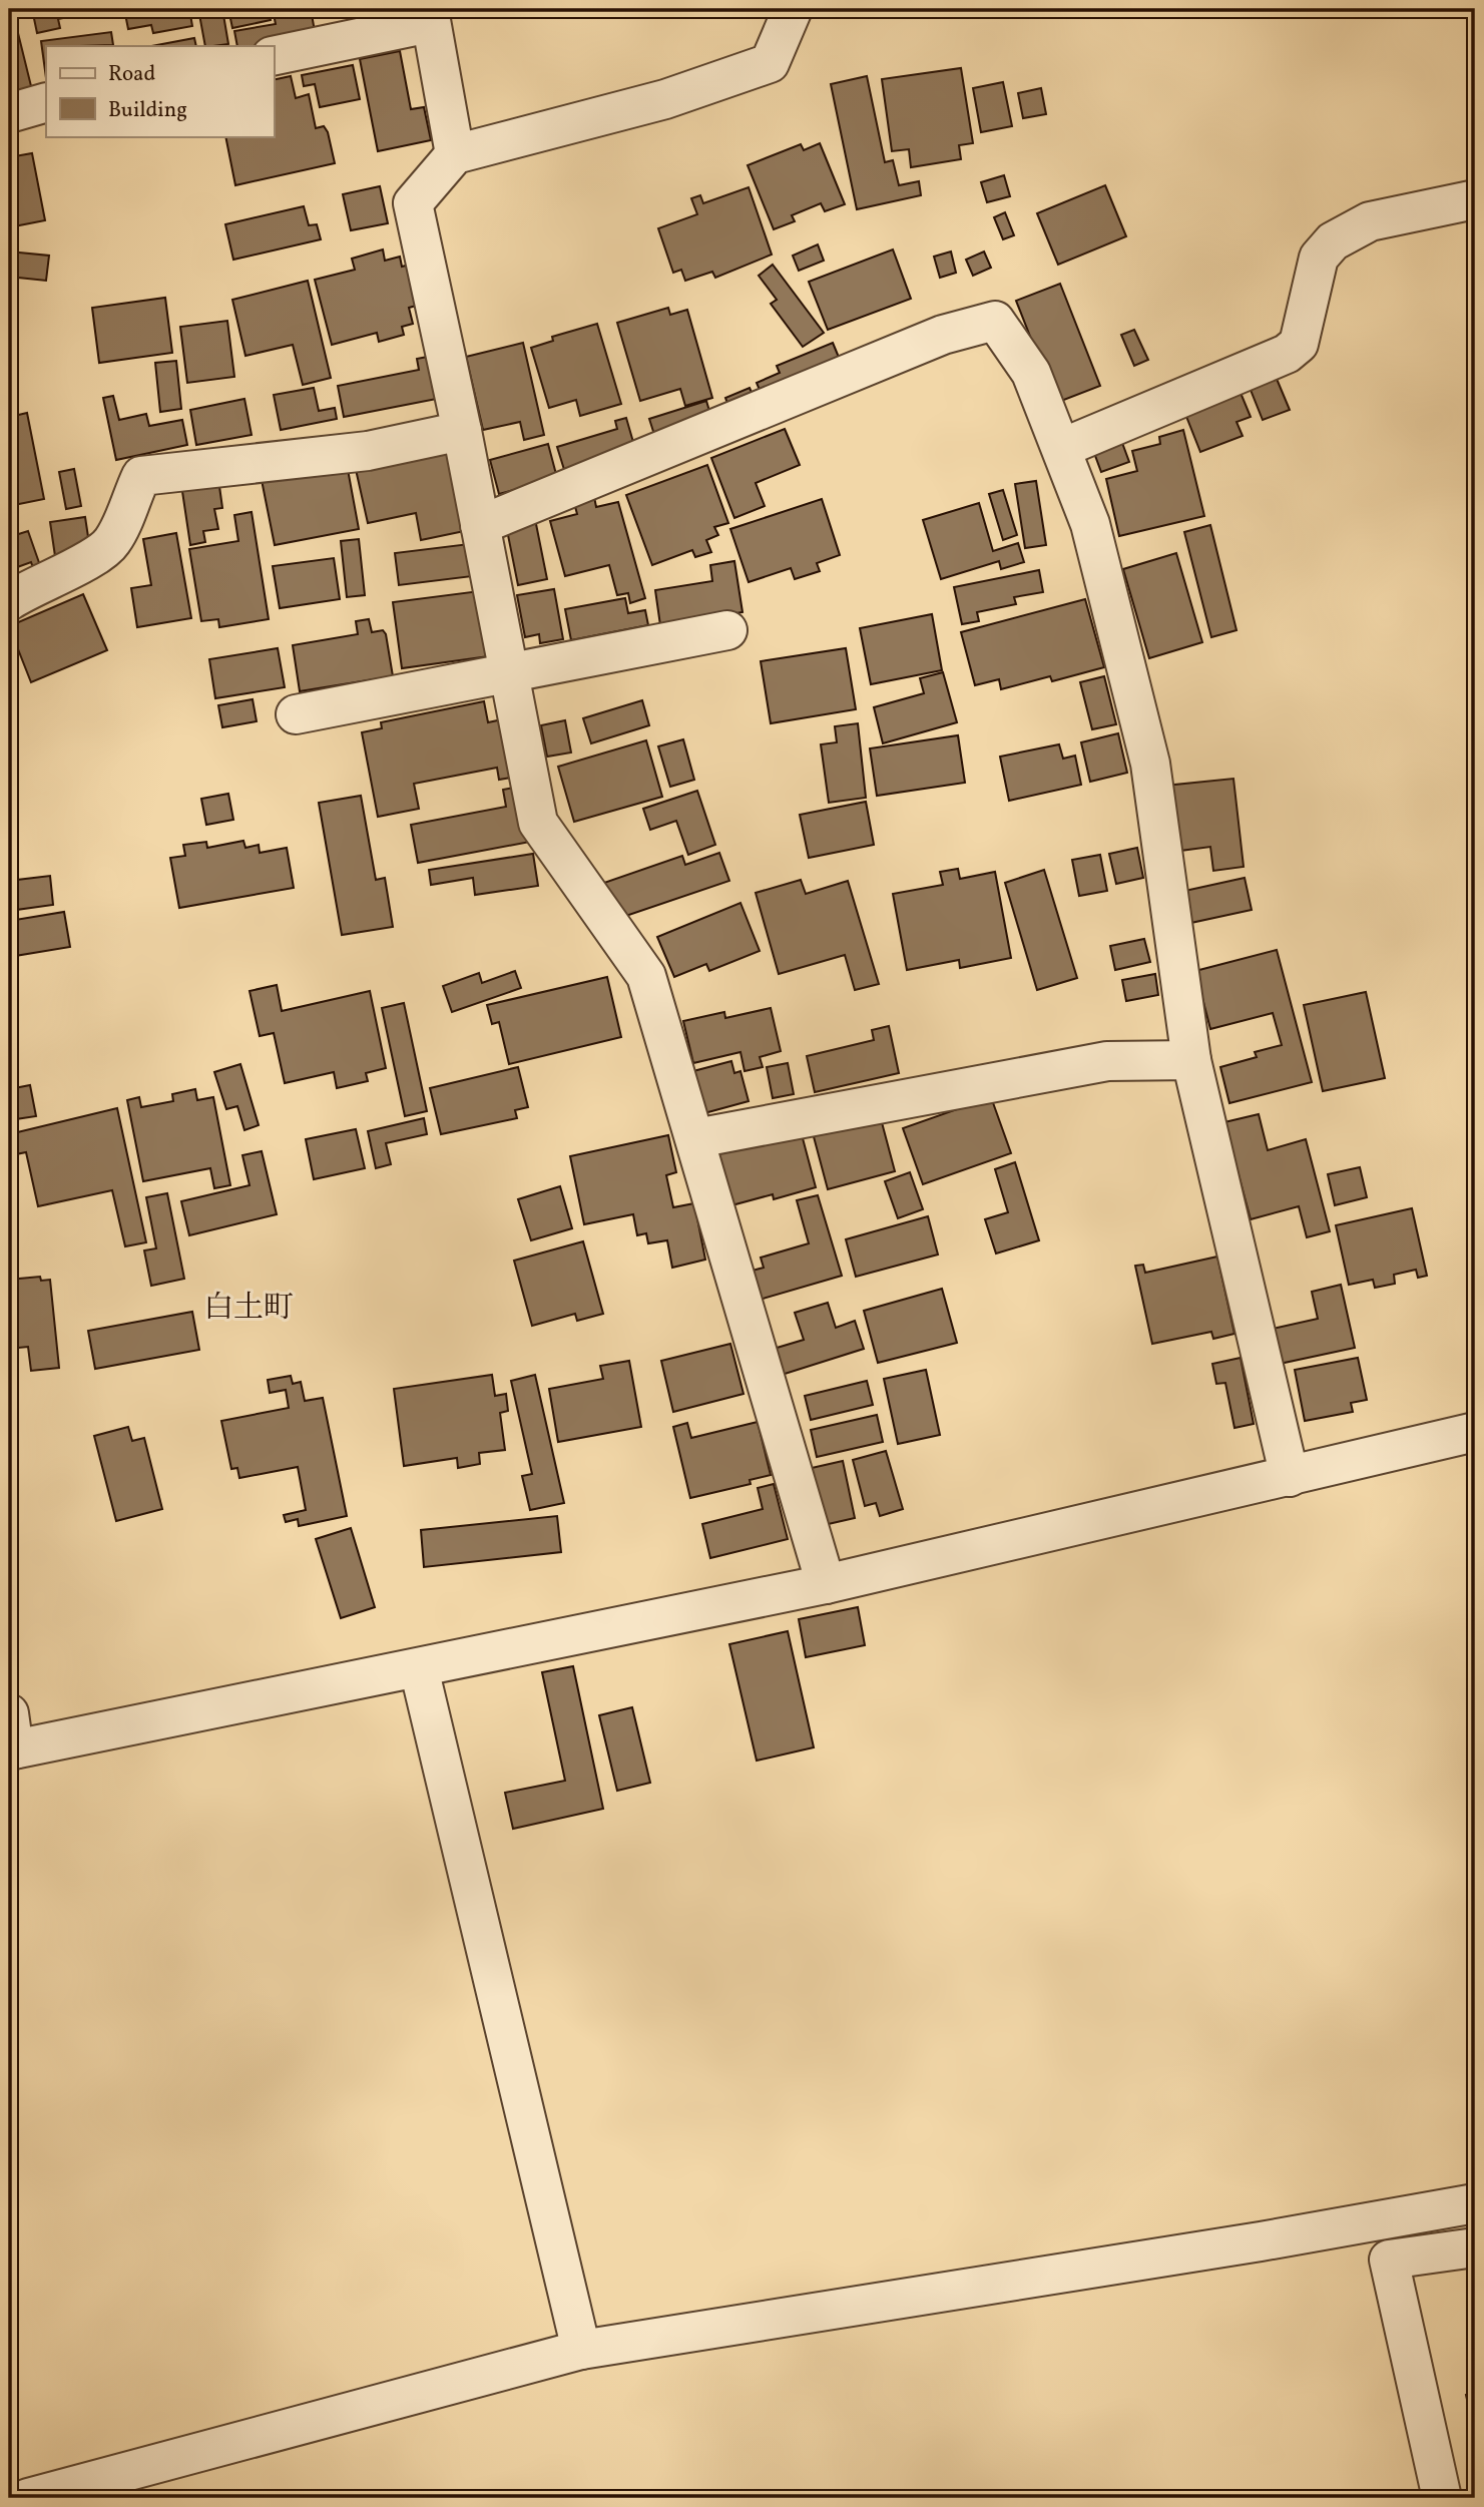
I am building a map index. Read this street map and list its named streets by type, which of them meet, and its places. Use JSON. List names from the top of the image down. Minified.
{"districts":["白土町"],"legend":["Road","Building"]}
